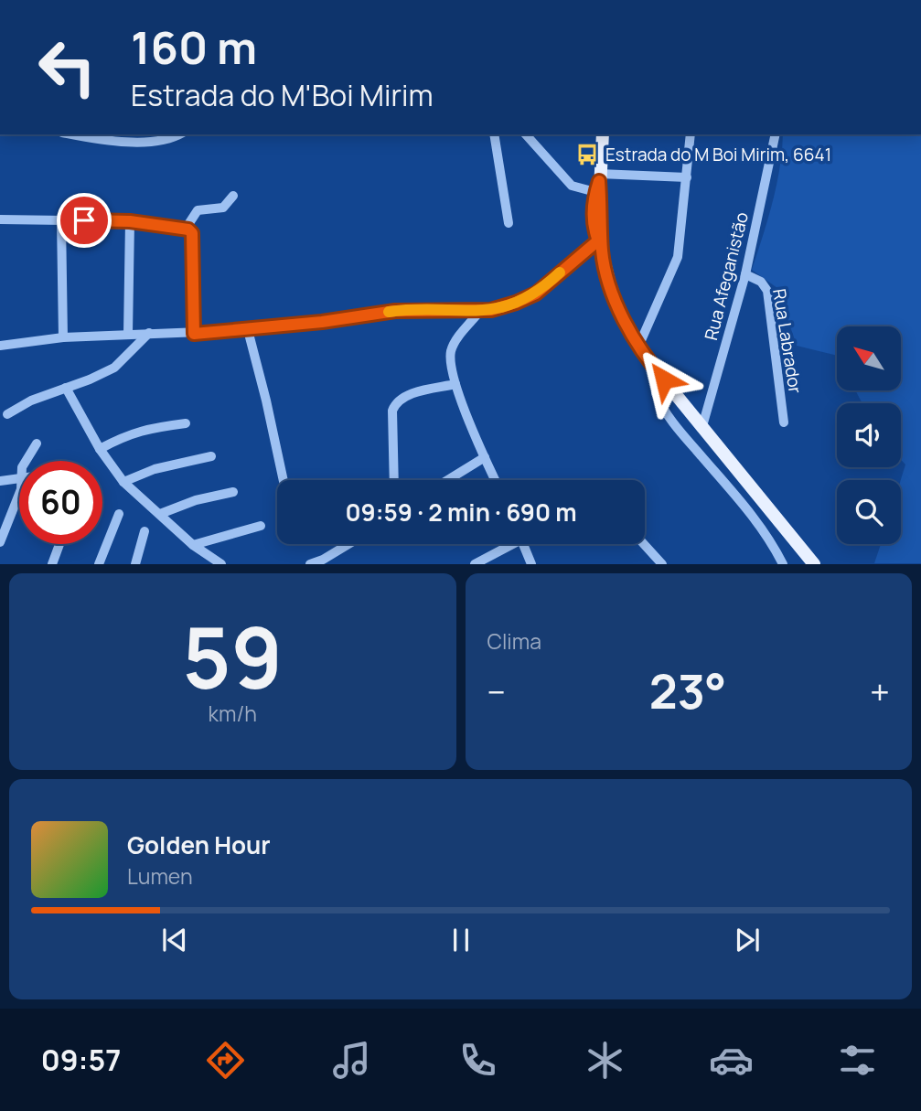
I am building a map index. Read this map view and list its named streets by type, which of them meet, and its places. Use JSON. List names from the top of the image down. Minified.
{"streets":{"street":["Rua Afeganistão","Rua Labrador"]},"crossings":[["Rua Afeganistão","Rua Labrador"]],"places":{"bus stop":["Estrada do M Boi Mirim, 6641"]},"north":"top left","page":{"turn":["160 m","Estrada do M'Boi Mirim"],"limit":"60","trip":"09:59 · 2 min · 690 m","tile":[["59","km/h"],"Clima"],"heat":["−","23°","+"],"song":["Golden Hour","Lumen"],"tabs":"09:57"}}
